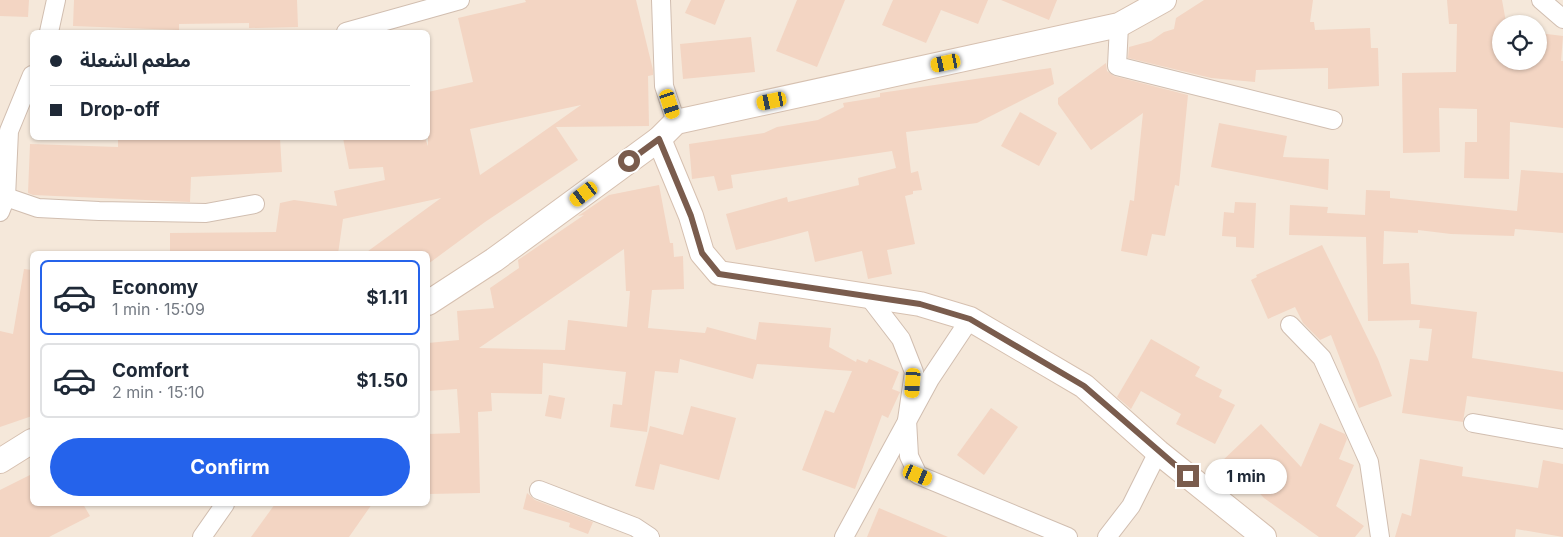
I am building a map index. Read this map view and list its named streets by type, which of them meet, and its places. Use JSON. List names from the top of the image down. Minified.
{"page":{"banner":["مطعم الشعلة","Drop-off"],"list":[{"name":"Economy","note":"1 min · 15:09","value":"$1.11"},{"name":"Comfort","note":"2 min · 15:10","value":"$1.50"}],"buttons":"Confirm","bubble":"1 min"}}
